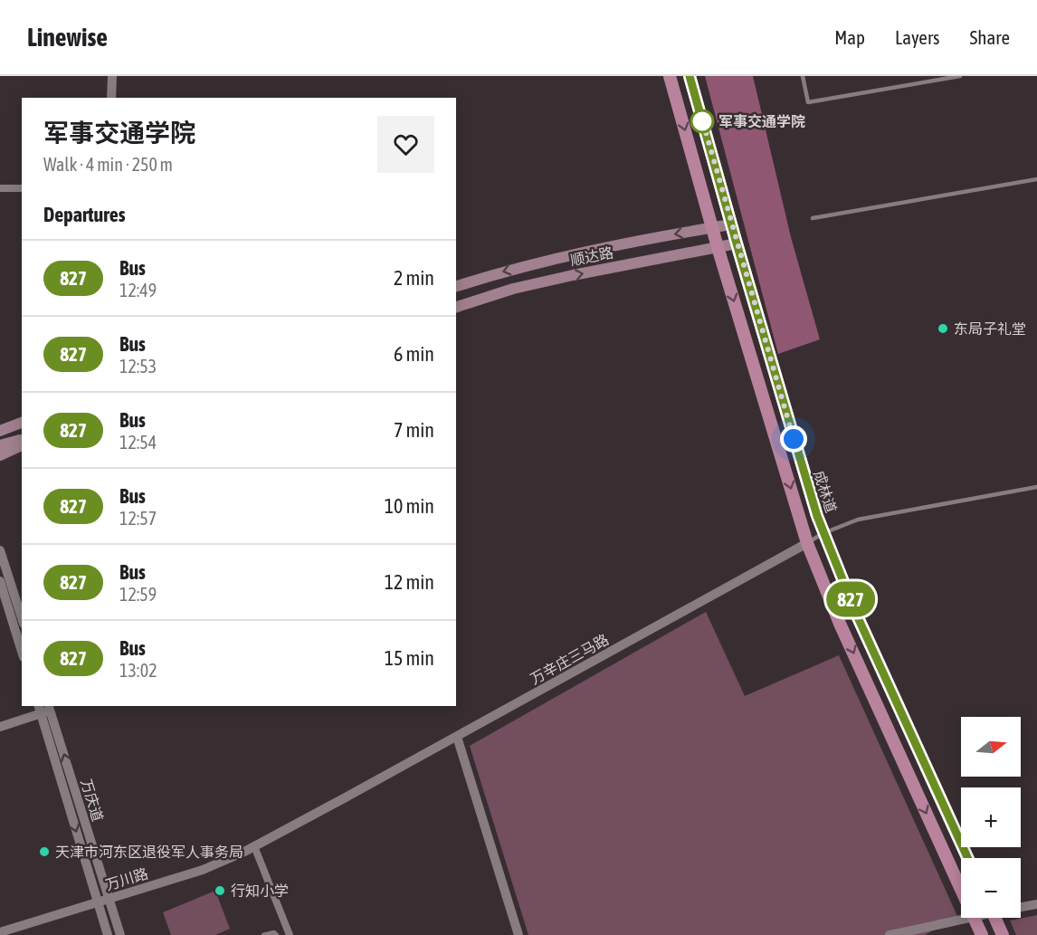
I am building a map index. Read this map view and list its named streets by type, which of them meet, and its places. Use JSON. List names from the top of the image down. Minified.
{"streets":{"main road":["顺达路","成林道"],"street":["万辛庄三马路","万庆道","万川路"]},"crossings":[["顺达路","成林道"],["万辛庄三马路","万川路"],["万庆道","万川路"]],"places":["军事交通学院","东局子礼堂","天津市河东区退役军人事务局","行知小学"],"lines":["bus line 827"],"north":"right","page":{"header":"Linewise","nav":["Map","Layers","Share"],"on_map":"827","heading":[["军事交通学院","Walk · 4 min · 250 m"],"Departures"],"list":[{"mark":"827","name":"Bus","note":"12:49","value":"2 min"},{"mark":"827","name":"Bus","note":"12:53","value":"6 min"},{"mark":"827","name":"Bus","note":"12:54","value":"7 min"},{"mark":"827","name":"Bus","note":"12:57","value":"10 min"},{"mark":"827","name":"Bus","note":"12:59","value":"12 min"},{"mark":"827","name":"Bus","note":"13:02","value":"15 min"}],"map_buttons":["+","−"]}}
